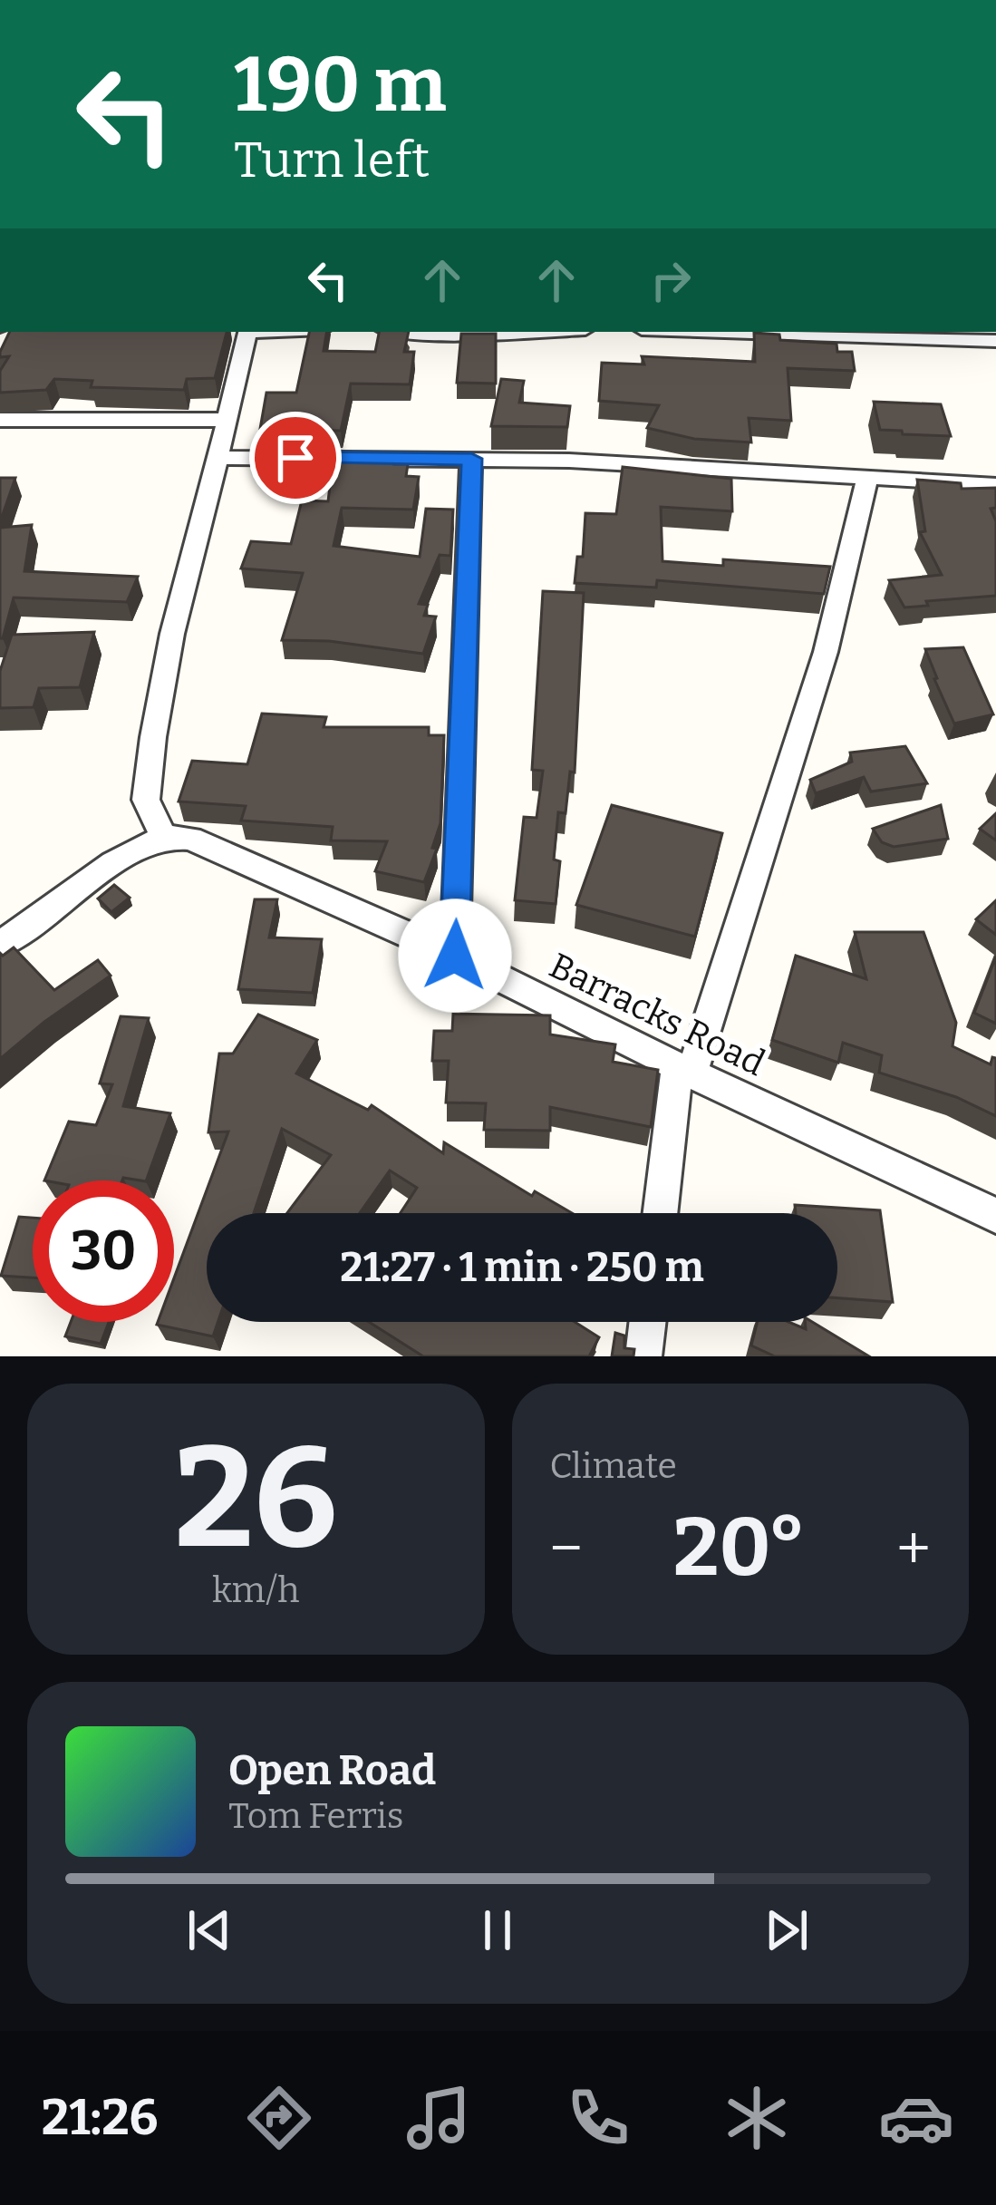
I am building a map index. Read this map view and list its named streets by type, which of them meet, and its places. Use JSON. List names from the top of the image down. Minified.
{"streets":{"street":["Barracks Road"]},"page":{"turn":["190 m","Turn left"],"limit":"30","trip":"21:27 · 1 min · 250 m","tile":[["26","km/h"],"Climate"],"heat":["−","20°","+"],"song":["Open Road","Tom Ferris"],"tabs":"21:26"}}
